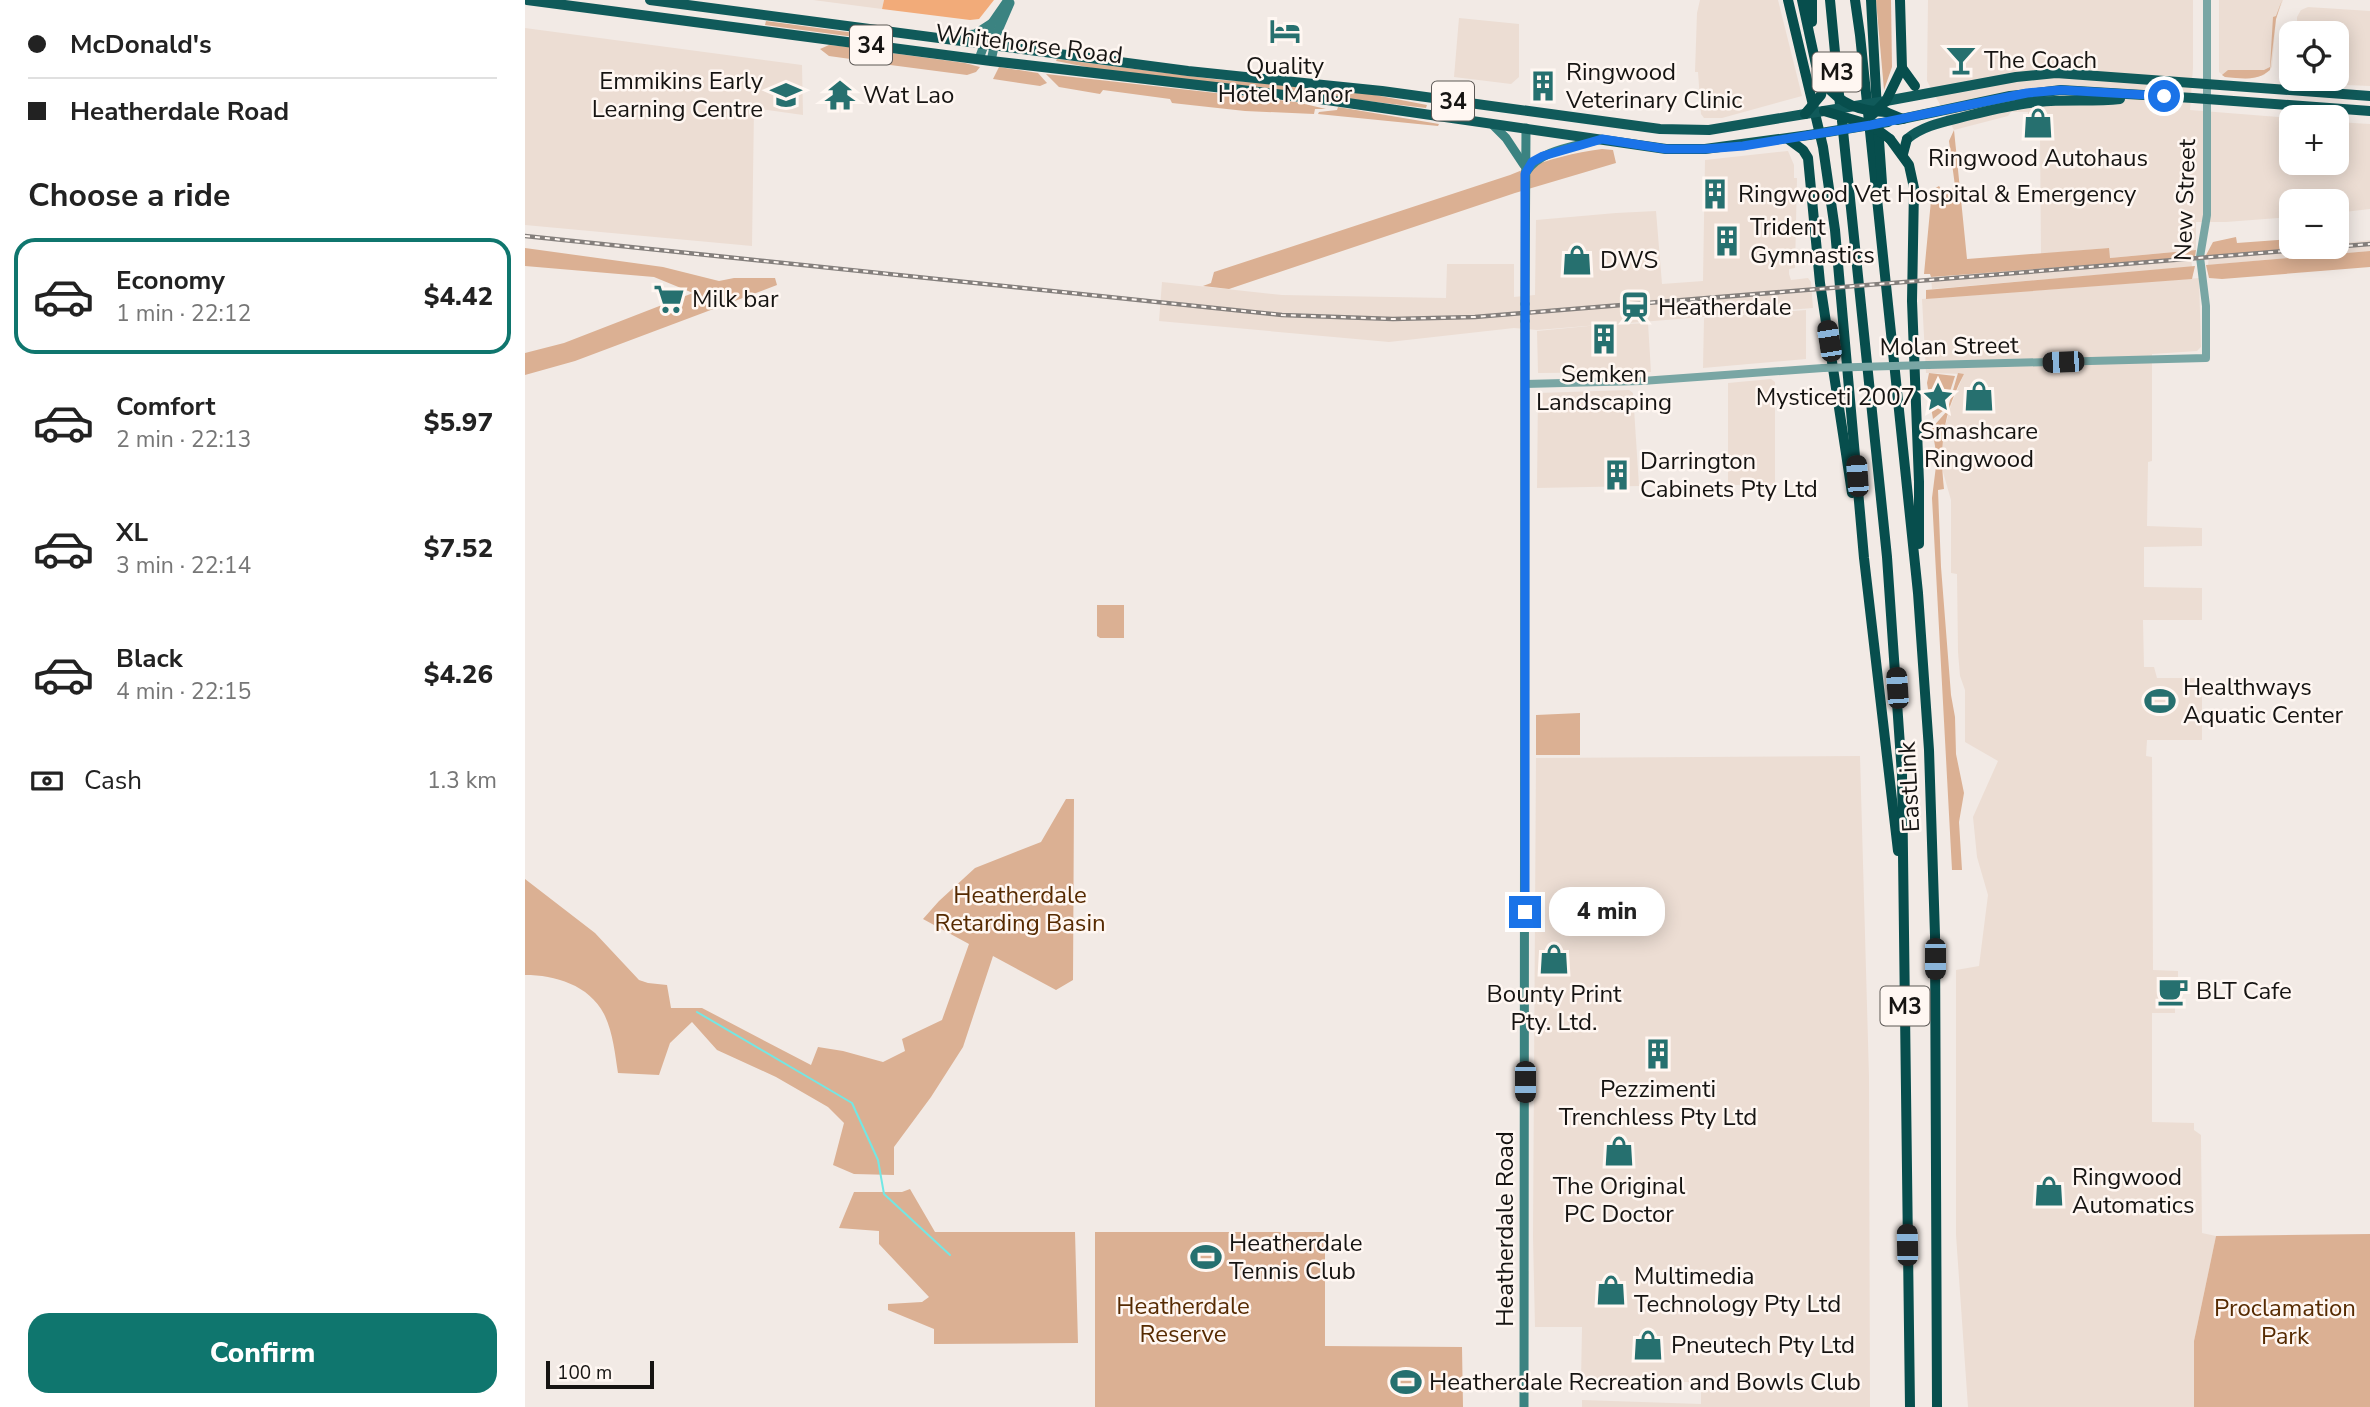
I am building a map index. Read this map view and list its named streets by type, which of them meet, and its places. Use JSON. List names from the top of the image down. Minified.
{"streets":{"highway":["Whitehorse Road","34","M3","EastLink"],"main road":["Heatherdale Road"],"street":["New Street","Molan Street"]},"crossings":[["Whitehorse Road","34"],["Whitehorse Road","Heatherdale Road"],["34","New Street"],["34","Heatherdale Road"],["New Street","Molan Street"],["Molan Street","Heatherdale Road"]],"parks":["Heatherdale Retarding Basin","Heatherdale Reserve","Proclamation Park"],"places":{"hotel":["Quality Hotel Manor"],"bar":["The Coach"],"building":["Ringwood Veterinary Clinic","Ringwood Vet Hospital & Emergency","Trident Gymnastics","Semken Landscaping","Darrington Cabinets Pty Ltd","Pezzimenti Trenchless Pty Ltd"],"school or university":["Emmikins Early Learning Centre"],"temple":["Wat Lao"],"shop":["Ringwood Autohaus","DWS","Smashcare Ringwood","Bounty Print Pty. Ltd.","The Original PC Doctor","Ringwood Automatics","Multimedia Technology Pty Ltd","Pneutech Pty Ltd"],"supermarket":["Milk bar"],"station":["Heatherdale"],"place":["Mysticeti 2007"],"sports":["Healthways Aquatic Center","Heatherdale Tennis Club","Heatherdale Recreation and Bowls Club"],"cafe":["BLT Cafe"]},"scale_bar":"100 m","page":{"banner":["McDonald's","Heatherdale Road"],"map_buttons":["+","−"],"heading":"Choose a ride","list":[{"name":"Economy","note":"1 min · 22:12","value":"$4.42"},{"name":"Comfort","note":"2 min · 22:13","value":"$5.97"},{"name":"XL","note":"3 min · 22:14","value":"$7.52"},{"name":"Black","note":"4 min · 22:15","value":"$4.26"}],"pay":["Cash","1.3 km"],"bubble":"4 min","buttons":"Confirm","scale":"100 m"}}
